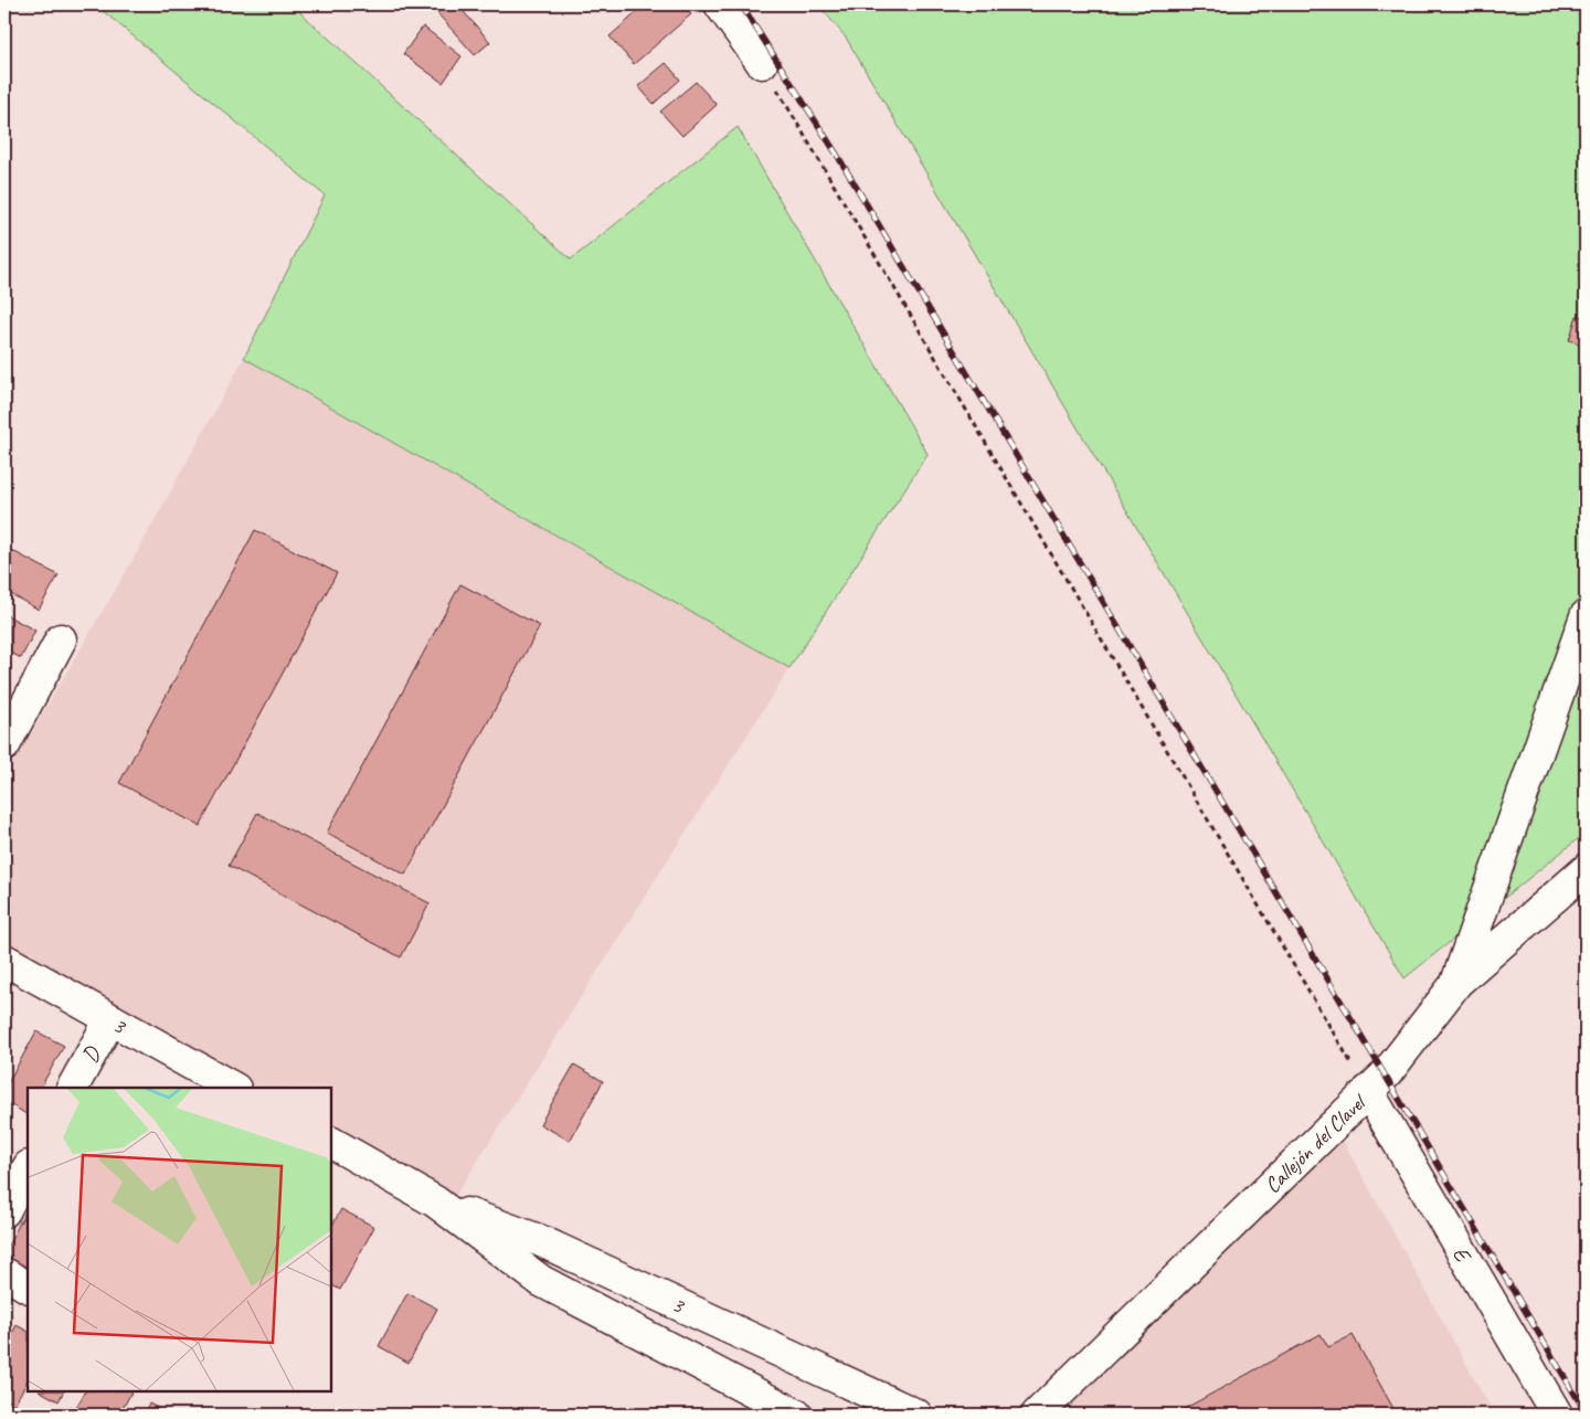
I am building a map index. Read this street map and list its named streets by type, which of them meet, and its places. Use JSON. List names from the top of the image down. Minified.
{"streets":{"street":["3","D","Callejón del Clavel","E"]},"crossings":[["3","D"],["Callejón del Clavel","E"]]}
